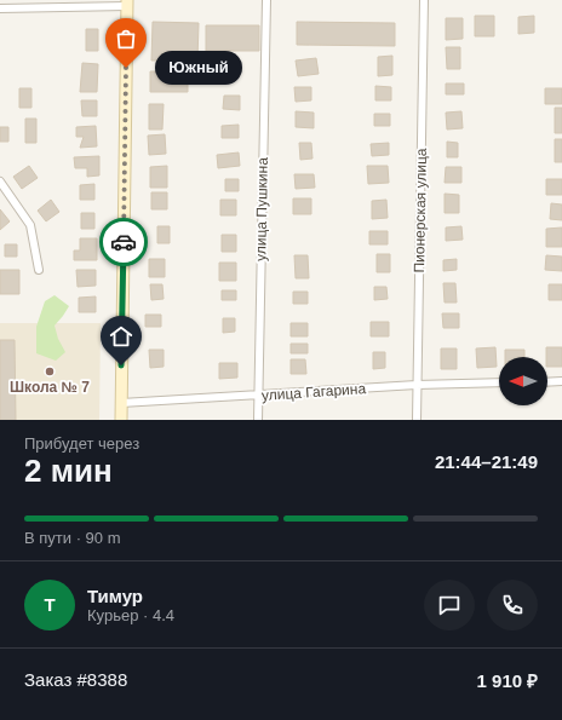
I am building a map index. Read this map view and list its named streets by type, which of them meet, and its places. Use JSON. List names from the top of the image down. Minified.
{"streets":{"street":["улица Пушкина","Пионерская улица","улица Гагарина"]},"crossings":[["улица Пушкина","улица Гагарина"],["Пионерская улица","улица Гагарина"]],"places":["Южный","Школа № 7"],"north":"left","page":{"bubble":"Южный","heading":["2 мин","Прибудет через","21:44–21:49"],"panel":["Тимур","Курьер · 4.4","Заказ #8388","1 910 ₽"],"bar":"В пути · 90 m","round":"Т"}}
